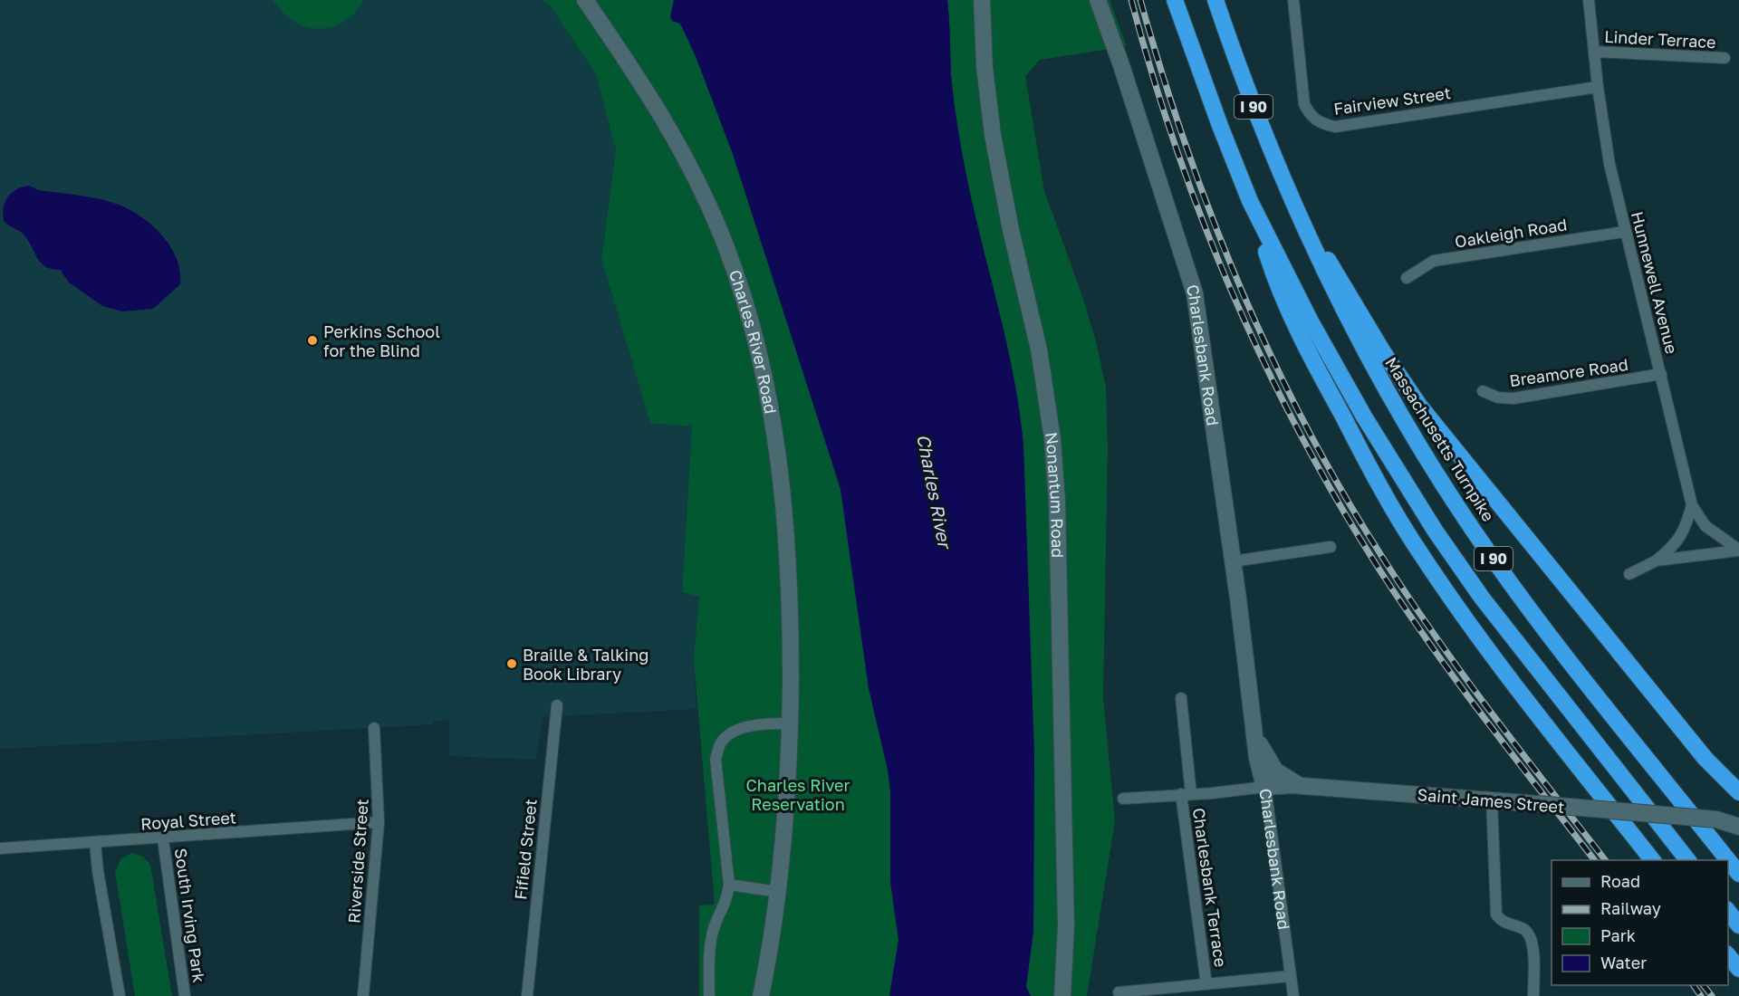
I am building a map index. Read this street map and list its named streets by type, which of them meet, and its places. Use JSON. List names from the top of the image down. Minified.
{"streets":{"highway":["I 90","Massachusetts Turnpike"],"street":["Linder Terrace","Fairview Street","Oakleigh Road","Hunnewell Avenue","Charles River Road","Charlesbank Road","Breamore Road","Nonantum Road","Saint James Street","Royal Street","Fifield Street","Riverside Street","Charlesbank Terrace","South Irving Park"]},"crossings":[["Linder Terrace","Hunnewell Avenue"],["Fairview Street","Hunnewell Avenue"],["Oakleigh Road","Hunnewell Avenue"],["Hunnewell Avenue","Breamore Road"],["Charlesbank Road","Saint James Street"],["Royal Street","Riverside Street"],["Royal Street","South Irving Park"]],"water":["Charles River"],"parks":["Charles River Reservation"],"places":["Perkins School for the Blind","Braille & Talking Book Library"],"legend":["Road","Railway","Park","Water"]}
